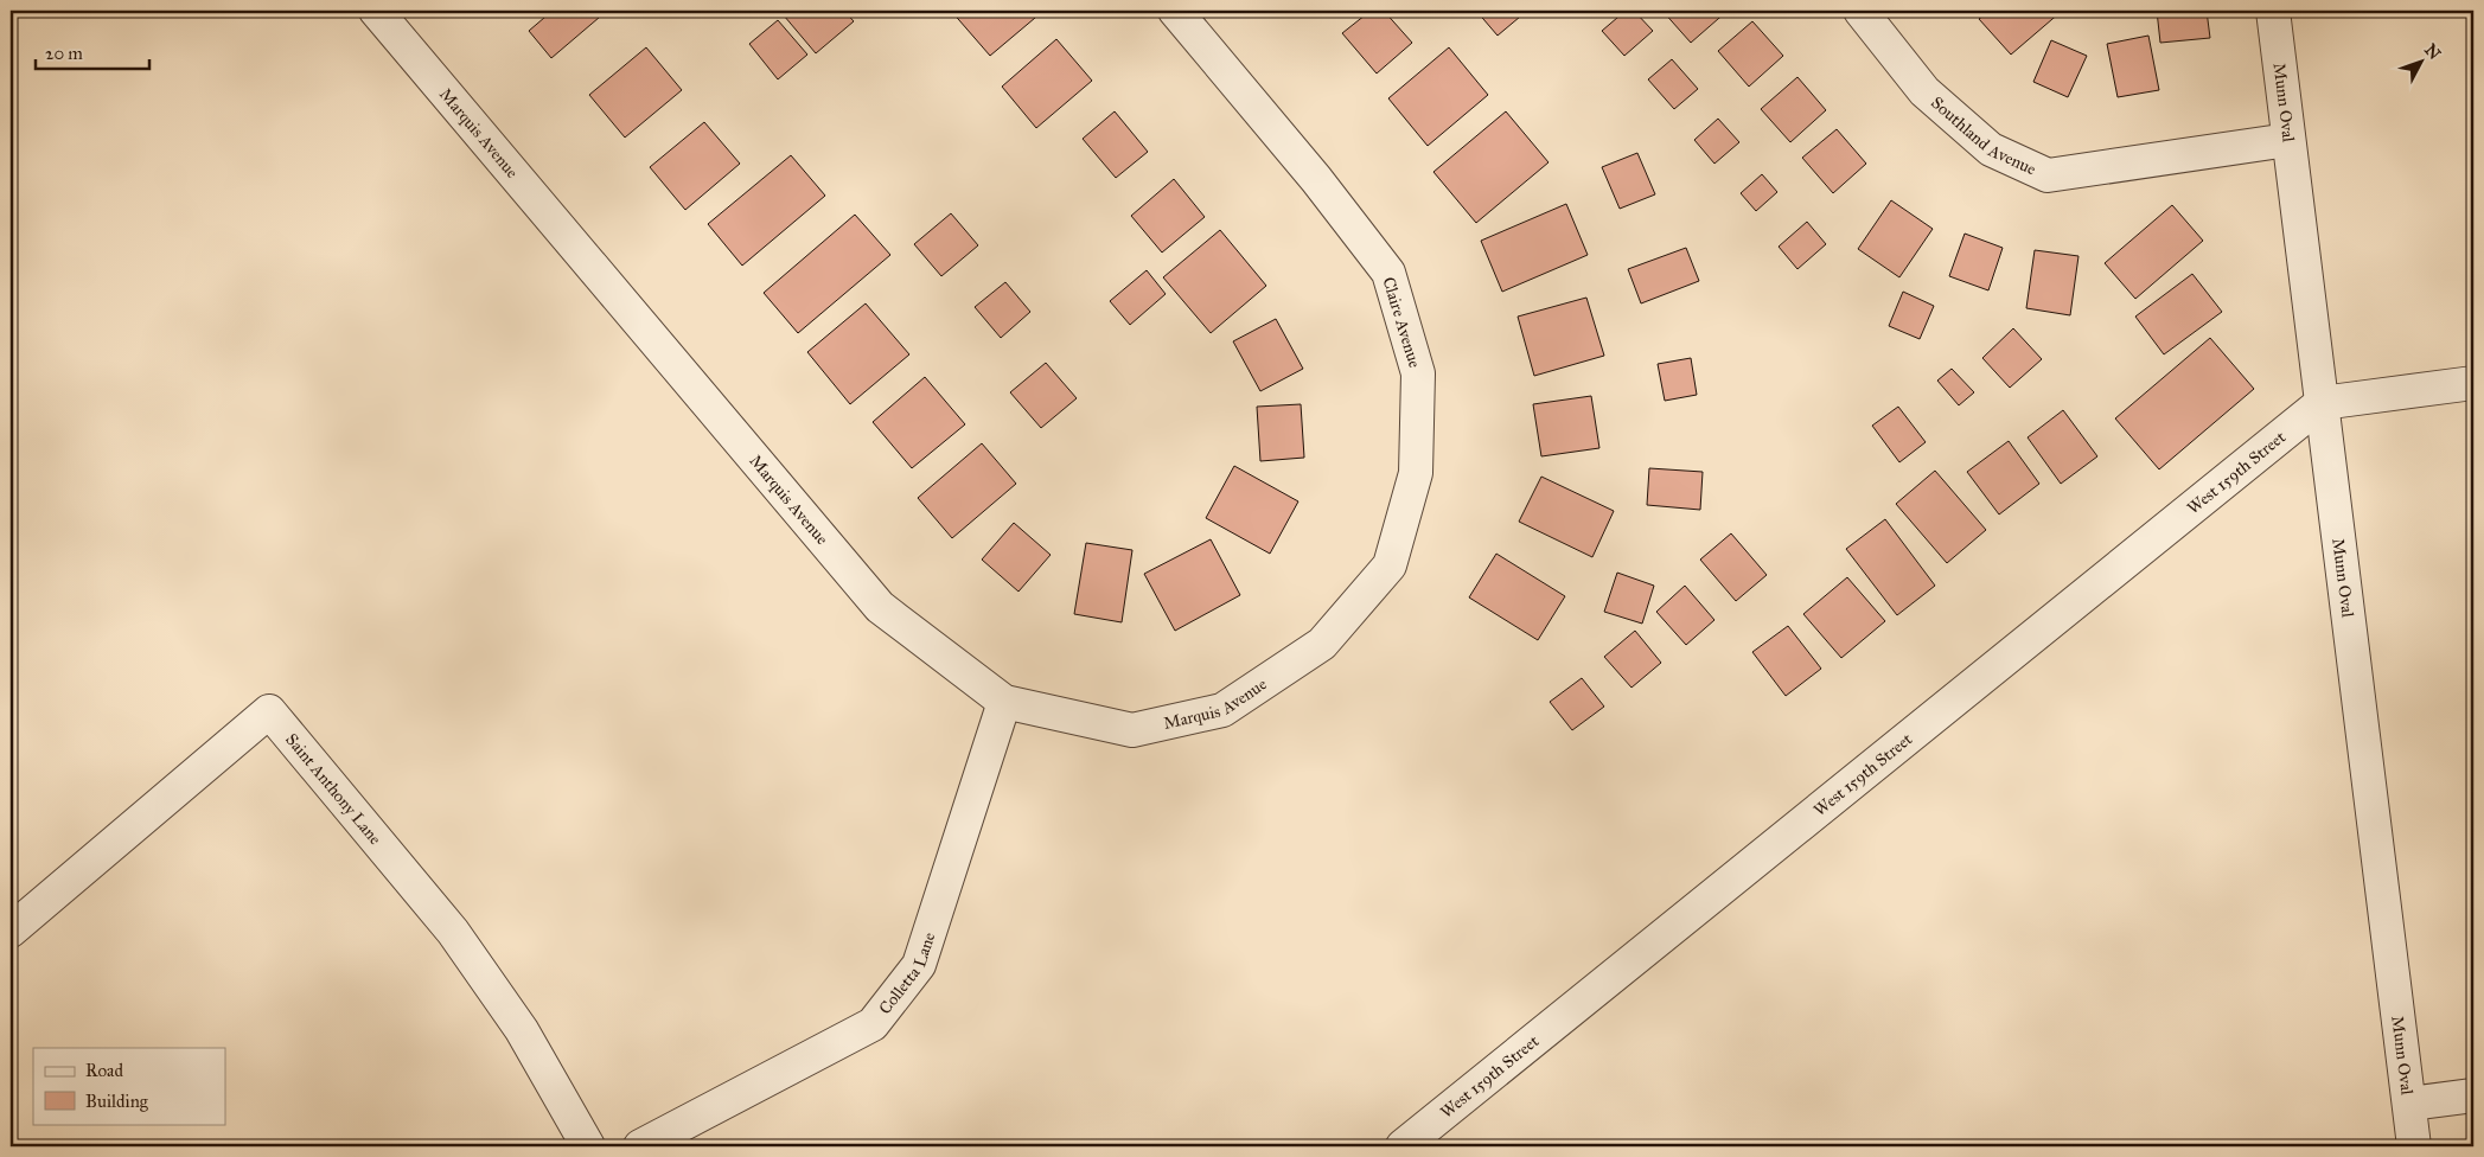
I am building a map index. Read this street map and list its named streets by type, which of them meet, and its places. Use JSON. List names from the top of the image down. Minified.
{"streets":{"street":["Munn Oval","Marquis Avenue","Southland Avenue","Claire Avenue","West 159th Street","Saint Anthony Lane","Colletta Lane"]},"crossings":[["Munn Oval","Southland Avenue"],["Munn Oval","West 159th Street"],["Marquis Avenue","Claire Avenue"],["Marquis Avenue","Colletta Lane"]],"legend":["Road","Building"],"scale_bar":"20 m","north":"top right"}
